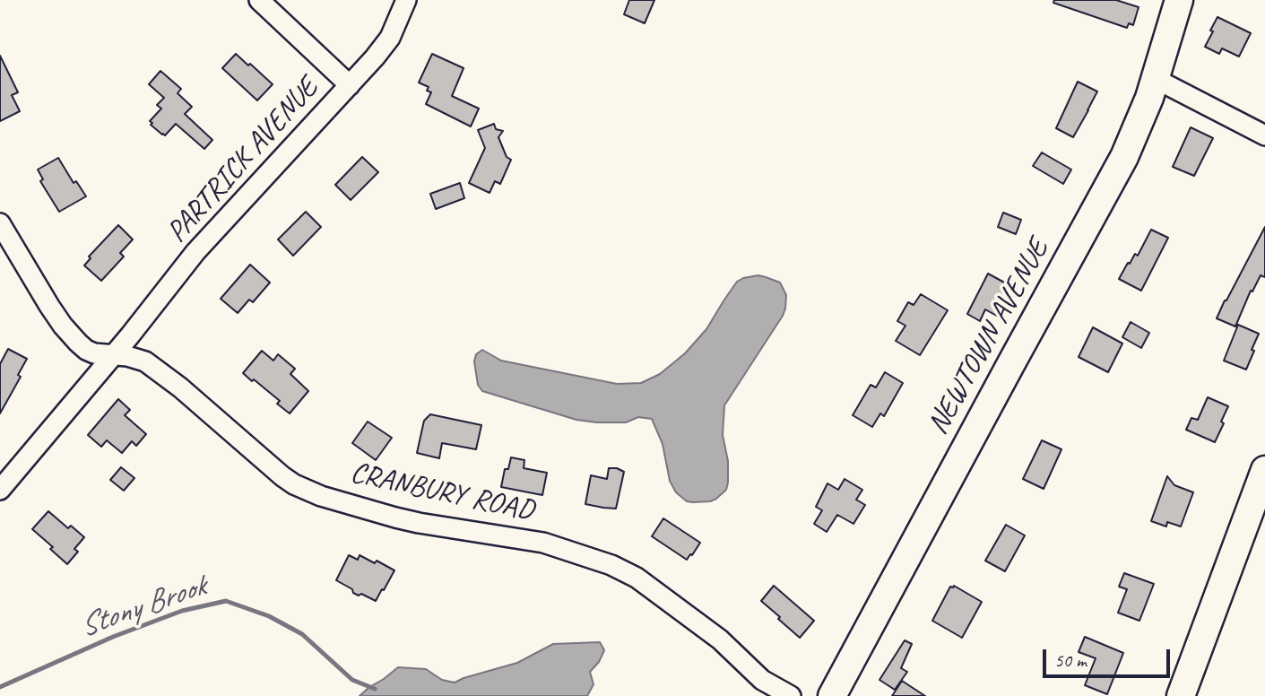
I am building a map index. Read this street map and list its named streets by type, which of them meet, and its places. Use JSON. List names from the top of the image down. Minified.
{"streets":{"street":["PARTRICK AVENUE","NEWTOWN AVENUE","CRANBURY ROAD"]},"crossings":[["PARTRICK AVENUE","CRANBURY ROAD"]],"water":["Stony Brook"],"scale_bar":"50 m"}
